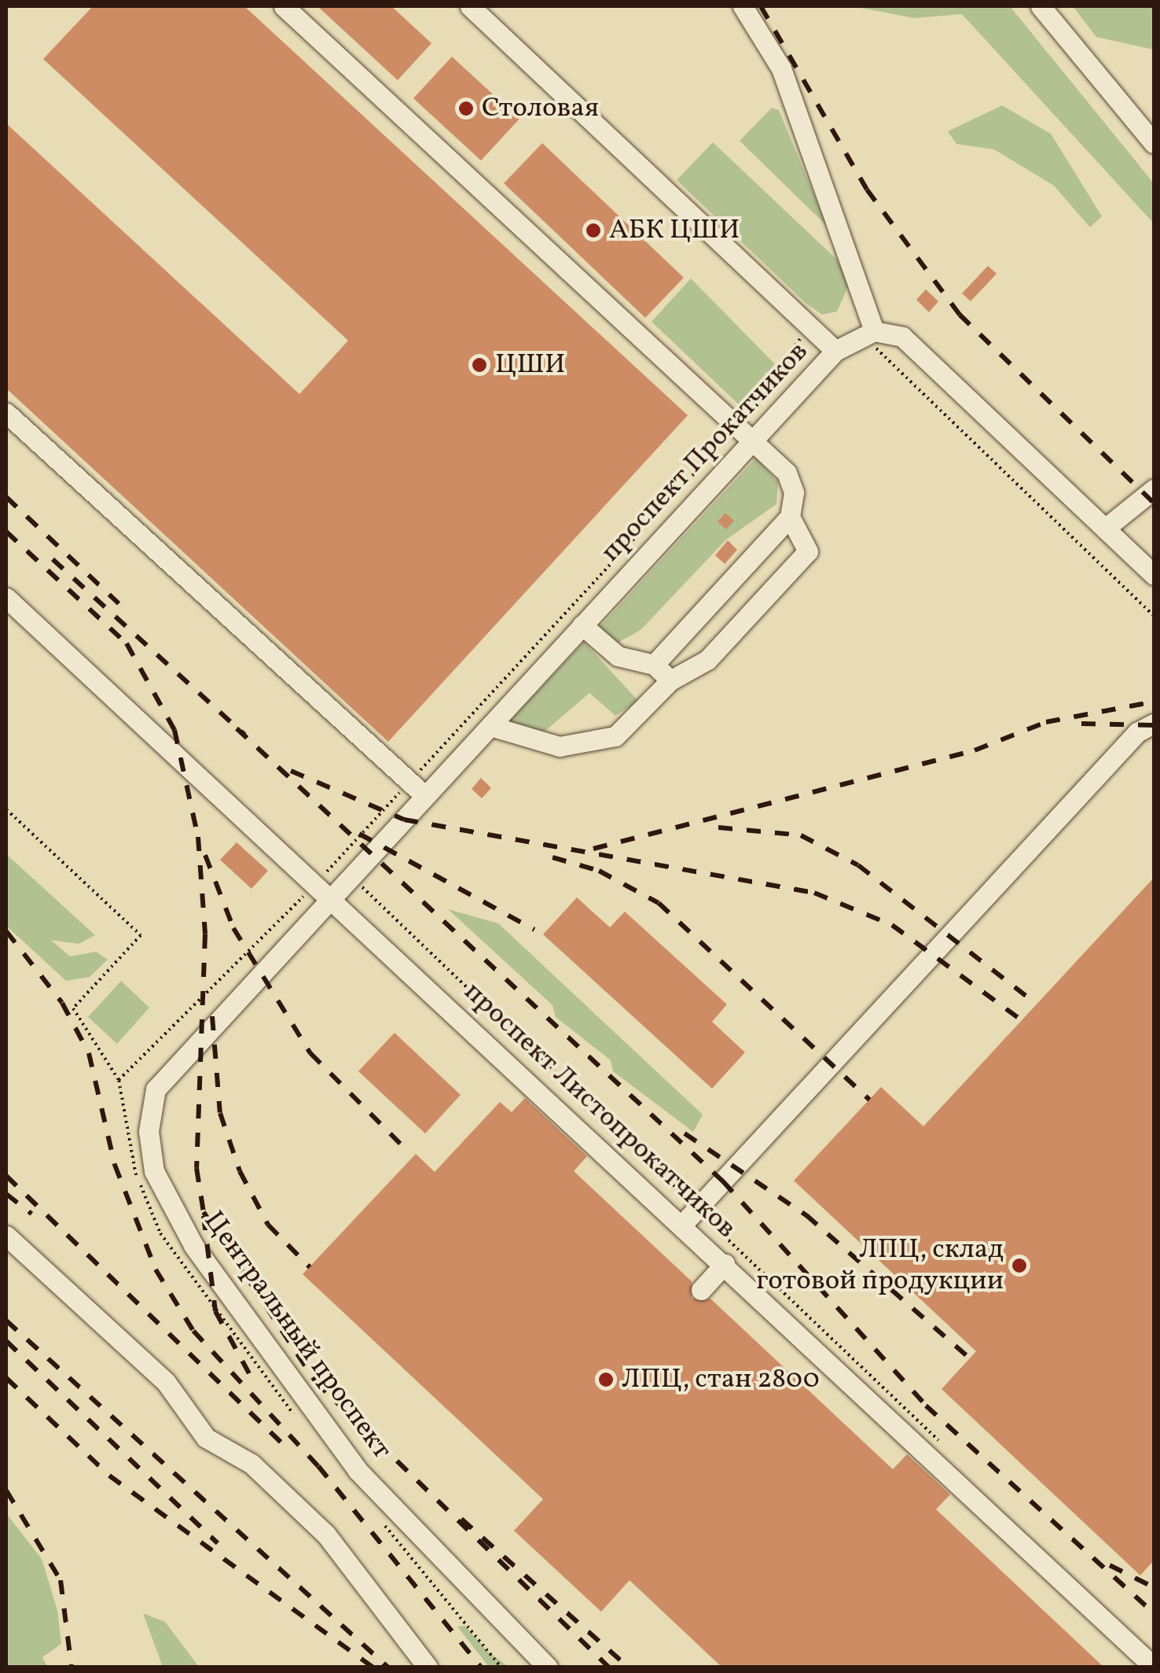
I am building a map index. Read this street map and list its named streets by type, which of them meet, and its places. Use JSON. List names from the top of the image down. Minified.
{"streets":{"street":["проспект Прокатчиков","проспект Листопрокатчиков","Центральный проспект"]},"crossings":[["проспект Прокатчиков","проспект Листопрокатчиков"],["проспект Прокатчиков","Центральный проспект"],["проспект Листопрокатчиков","Центральный проспект"]],"places":["Столовая","АБК ЦШИ","ЦШИ","ЛПЦ, склад готовой продукции","ЛПЦ, стан 2800"]}
